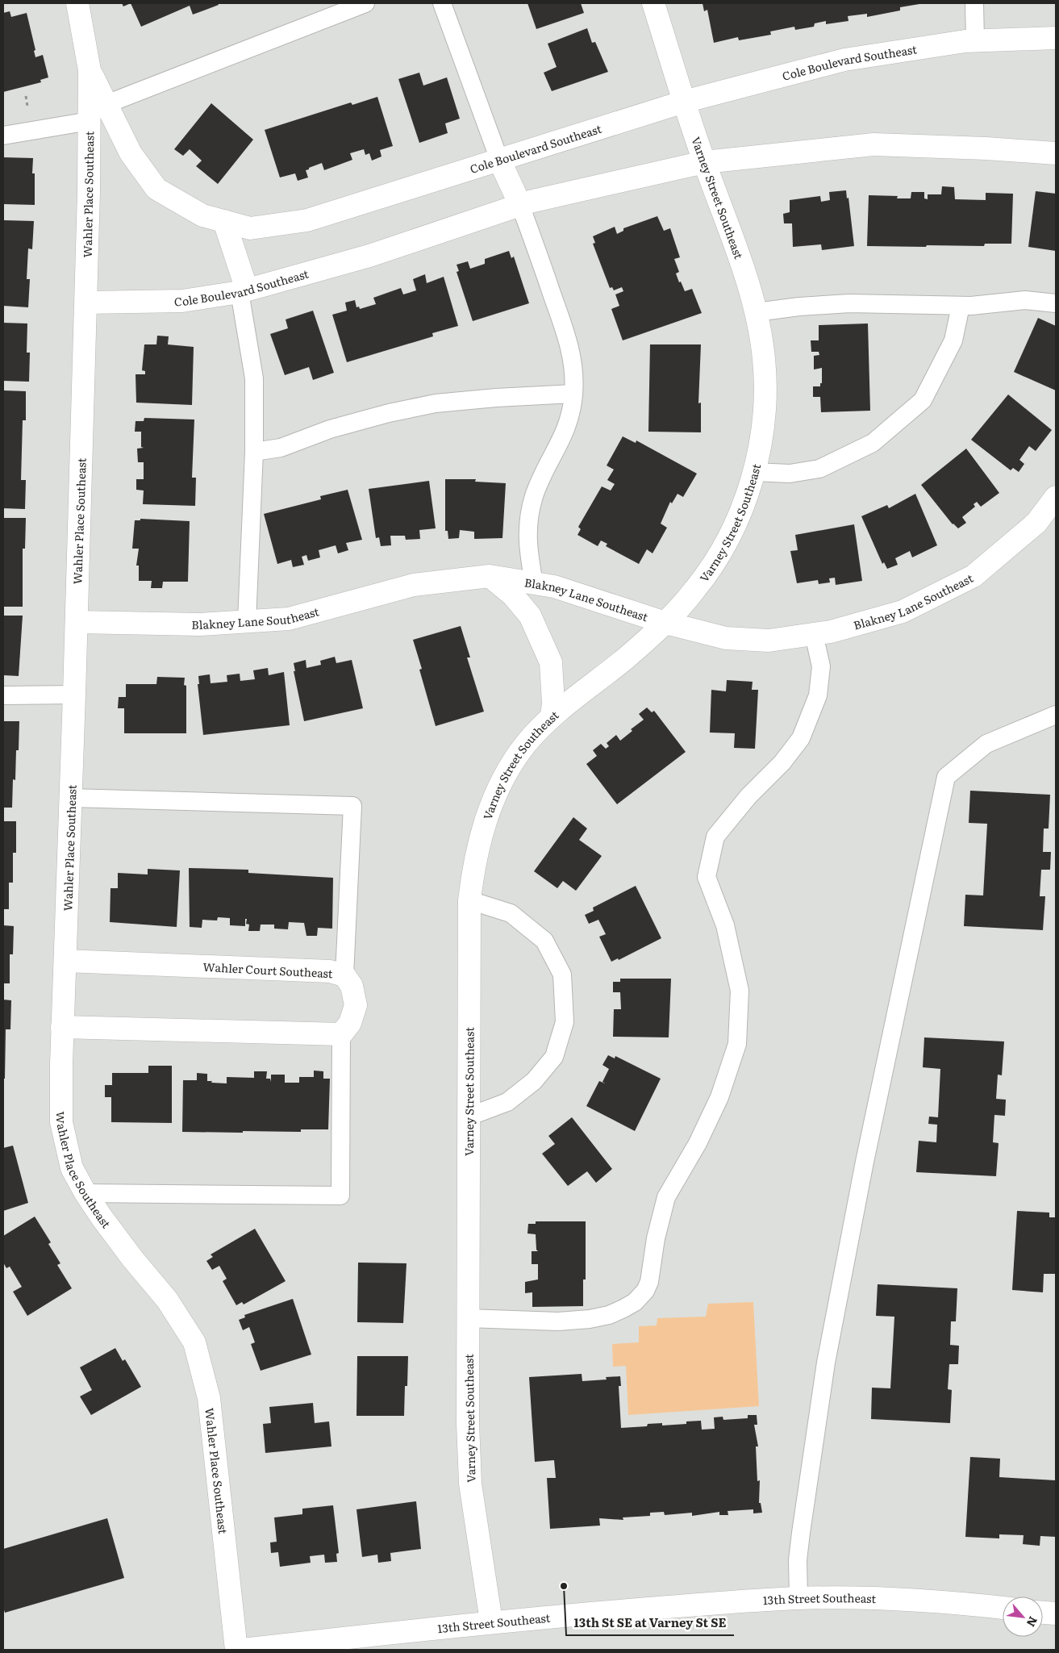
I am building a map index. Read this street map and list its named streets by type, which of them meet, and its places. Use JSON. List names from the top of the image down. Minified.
{"streets":{"street":["Cole Boulevard Southeast","Wahler Place Southeast","Varney Street Southeast","Blakney Lane Southeast","Wahler Court Southeast","13th Street Southeast"]},"crossings":[["Cole Boulevard Southeast","Wahler Place Southeast"],["Cole Boulevard Southeast","Varney Street Southeast"],["Wahler Place Southeast","Blakney Lane Southeast"],["Wahler Place Southeast","Wahler Court Southeast"],["Varney Street Southeast","Blakney Lane Southeast"],["Varney Street Southeast","13th Street Southeast"]],"places":["13th St SE at Varney St SE"],"north":"bottom right"}
